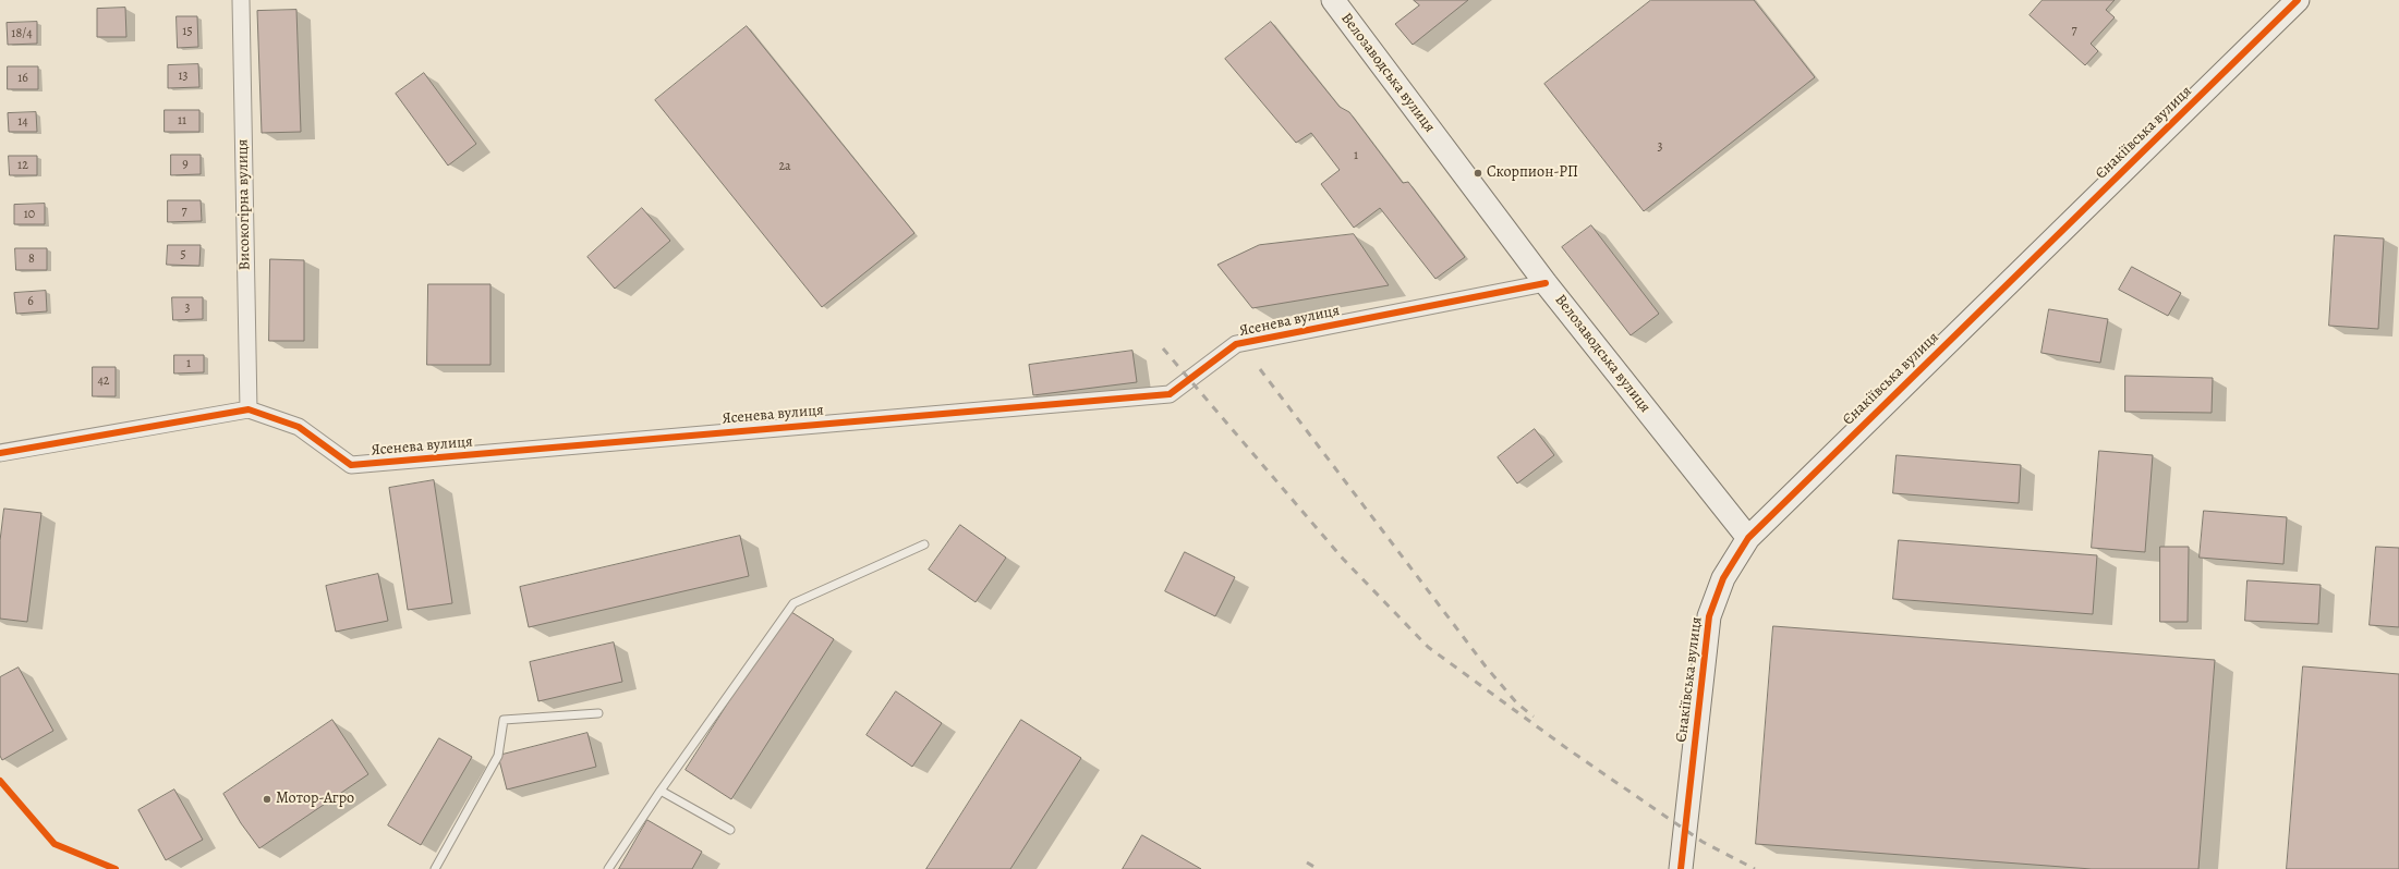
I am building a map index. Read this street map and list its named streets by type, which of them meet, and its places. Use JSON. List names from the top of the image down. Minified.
{"streets":{"street":["Велозаводська вулиця","Єнакіївська вулиця","Високогірна вулиця","Ясенева вулиця"]},"crossings":[["Велозаводська вулиця","Єнакіївська вулиця"],["Велозаводська вулиця","Ясенева вулиця"],["Високогірна вулиця","Ясенева вулиця"]],"places":["Скорпион-РП","Мотор-Агро"],"house_numbers":["7","15","18/4","13","16","11","14","3","1","9","12","2а","7","10","5","8","6","3","1","42"]}
